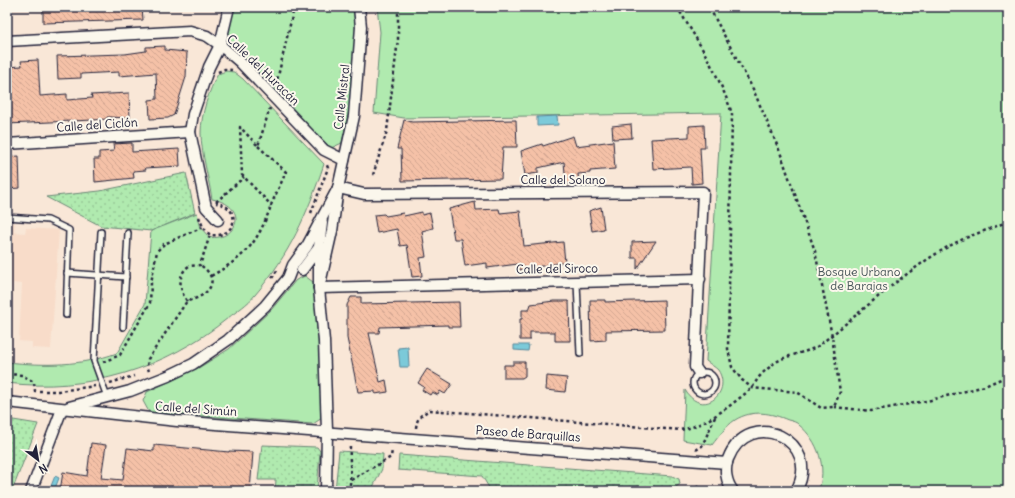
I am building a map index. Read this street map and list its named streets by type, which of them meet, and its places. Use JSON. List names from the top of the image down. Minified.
{"streets":{"street":["Calle del Huracán","Calle Mistral","Calle del Ciclón","Calle del Solano","Calle del Siroco","Calle del Simún","Paseo de Barquillas"]},"crossings":[["Calle del Huracán","Calle Mistral"],["Calle Mistral","Calle del Solano"],["Calle del Solano","Calle del Siroco"],["Calle del Simún","Paseo de Barquillas"]],"parks":["Bosque Urbano de Barajas"],"north":"bottom right"}
